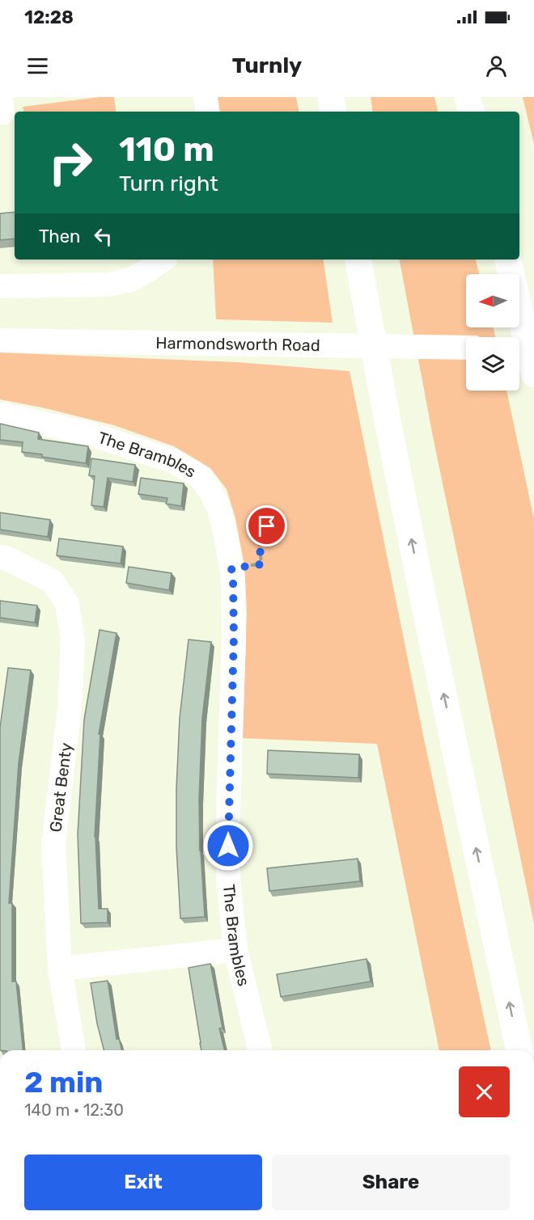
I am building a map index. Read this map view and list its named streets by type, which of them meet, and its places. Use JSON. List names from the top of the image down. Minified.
{"streets":{"street":["Harmondsworth Road","The Brambles","Great Benty"]},"north":"left","page":{"status":"12:28","header":"Turnly","turn":["110 m","Turn right"],"then":"Then","heading":["2 min","140 m · 12:30"],"buttons":["Exit","Share"]}}
